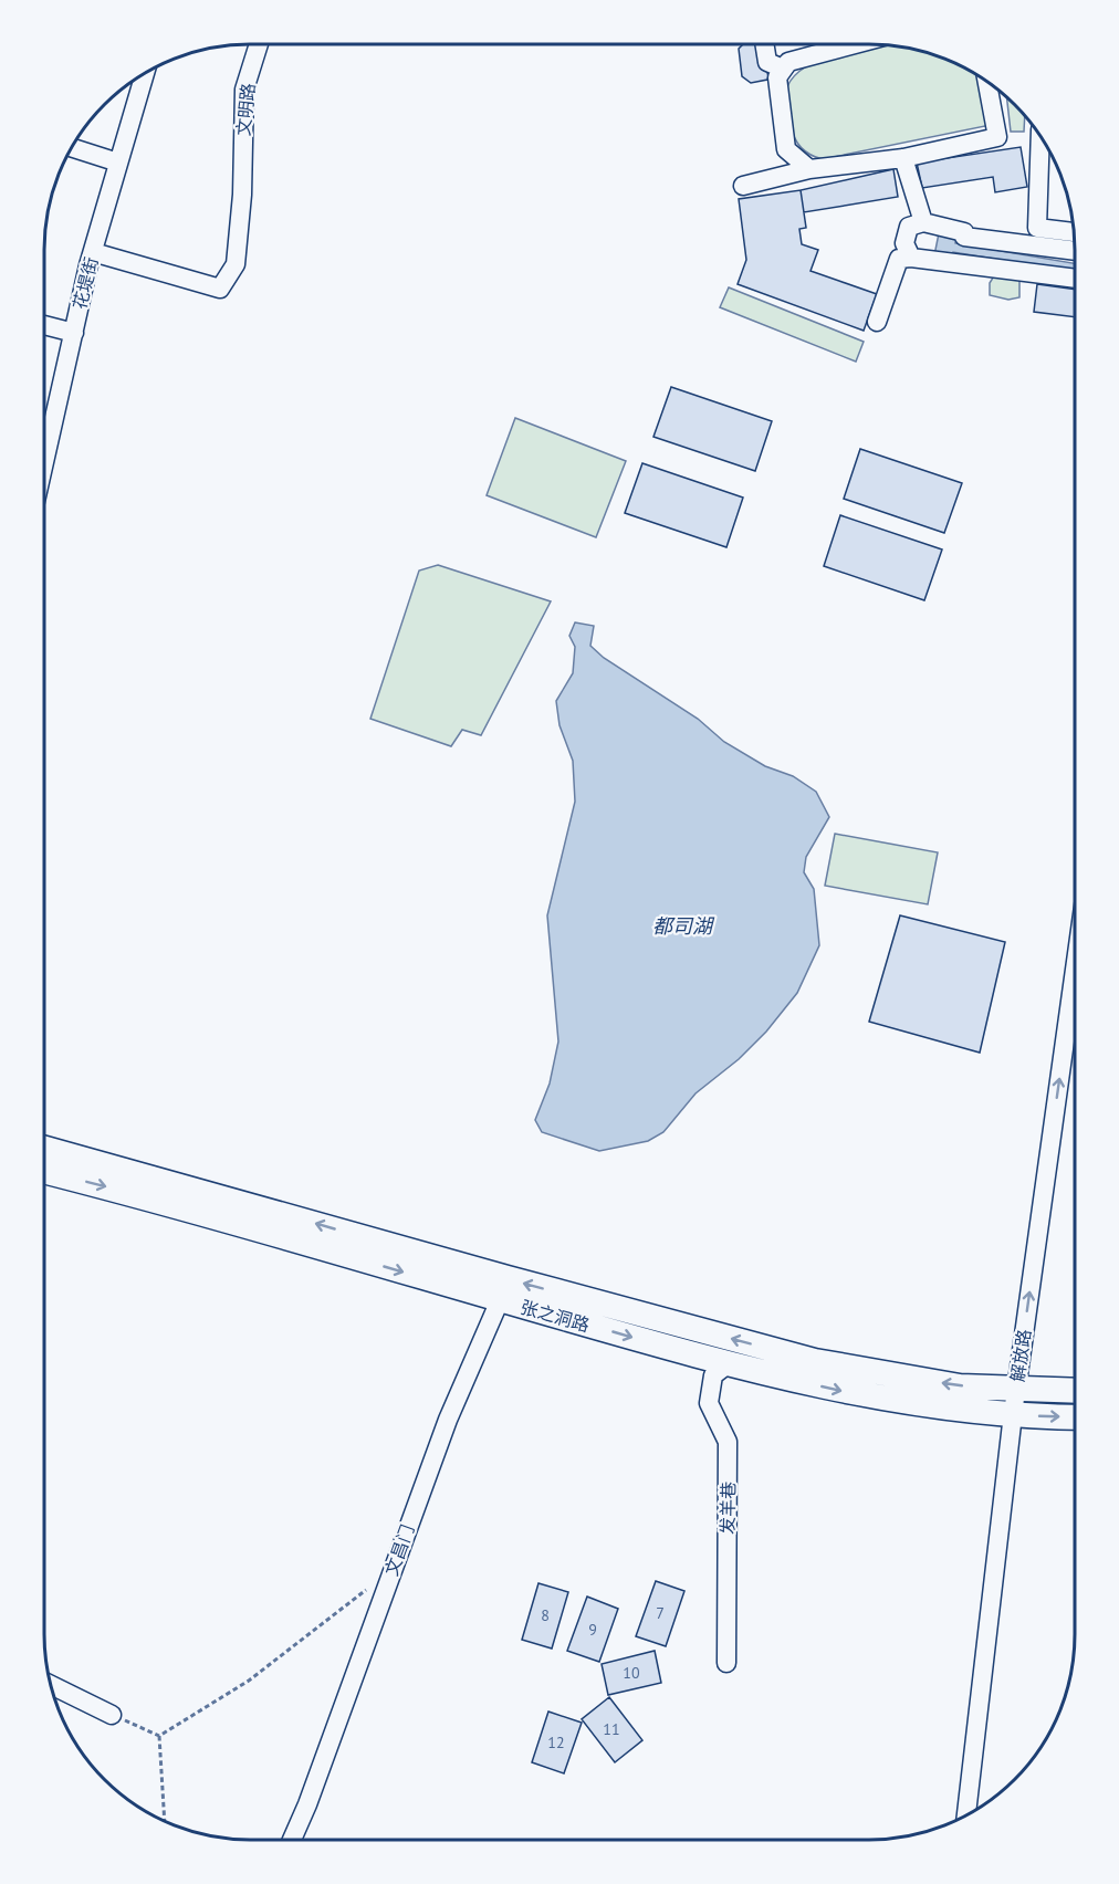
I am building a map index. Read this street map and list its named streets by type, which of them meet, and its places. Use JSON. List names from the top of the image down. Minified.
{"streets":{"main road":["张之洞路"],"street":["文明路","花堤街","解放路","发羊巷","文昌门"]},"crossings":[["文明路","花堤街"],["张之洞路","解放路"],["张之洞路","发羊巷"],["张之洞路","文昌门"]],"one_way":["解放路"],"water":["都司湖"],"house_numbers":["7","8","9","10","11","12"]}
